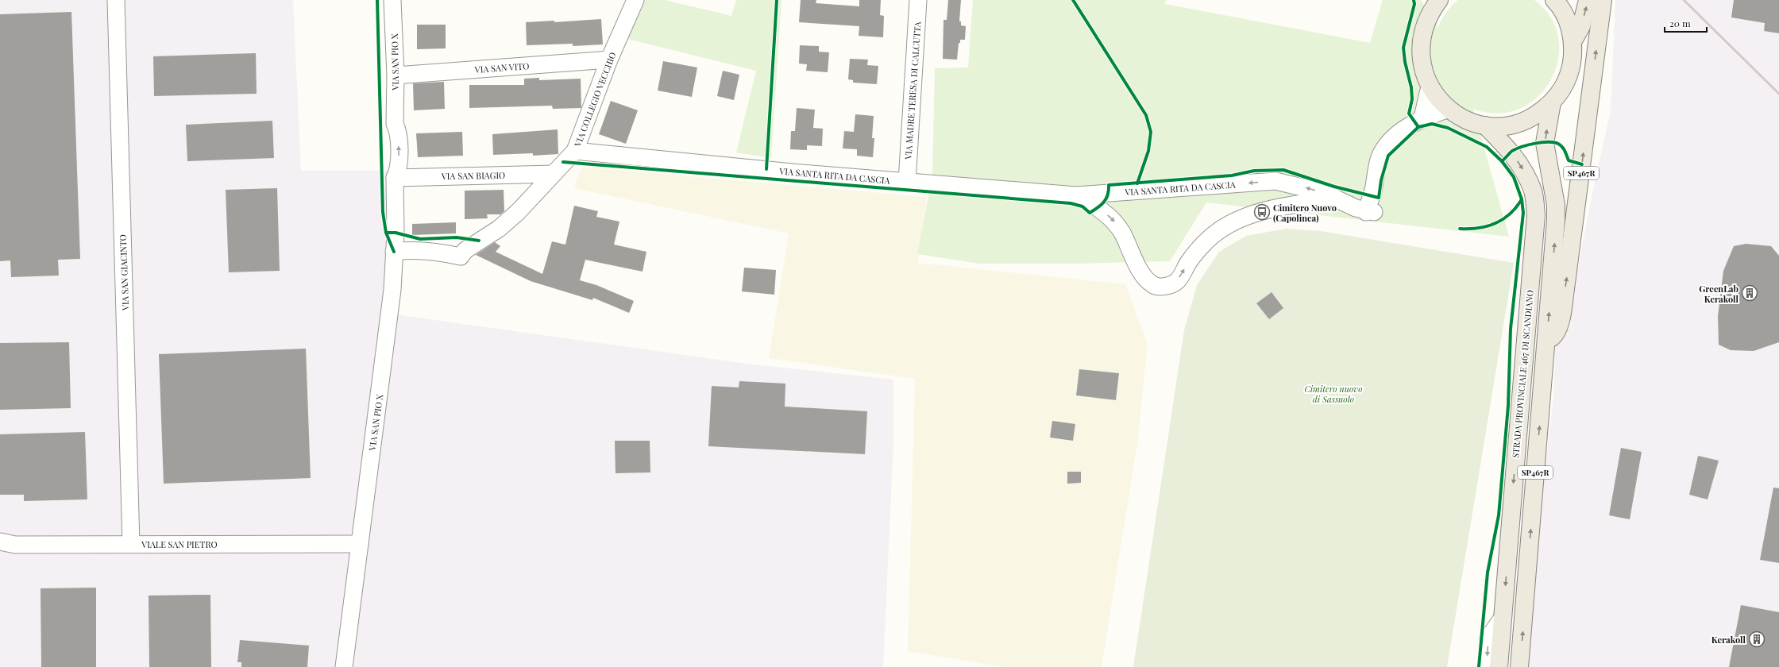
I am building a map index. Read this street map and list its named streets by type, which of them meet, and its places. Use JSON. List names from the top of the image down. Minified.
{"streets":{"main road":["SP467R","STRADA PROVINCIALE 467 DI SCANDIANO"],"street":["VIA SAN PIO X","VIA SAN VITO","VIA MADRE TERESA DI CALCUTTA","VIA COLLEGIO VECCHIO","VIA SAN BIAGIO","VIA SANTA RITA DA CASCIA","VIA SAN GIACINTO","VIALE SAN PIETRO"]},"crossings":[["VIA SAN PIO X","VIA SAN VITO"],["VIA SAN PIO X","VIA COLLEGIO VECCHIO"],["VIA SAN PIO X","VIA SAN BIAGIO"],["VIA SAN PIO X","VIALE SAN PIETRO"],["VIA SAN VITO","VIA COLLEGIO VECCHIO"],["VIA MADRE TERESA DI CALCUTTA","VIA SANTA RITA DA CASCIA"],["VIA COLLEGIO VECCHIO","VIA SAN BIAGIO"],["VIA COLLEGIO VECCHIO","VIA SANTA RITA DA CASCIA"],["VIA SAN GIACINTO","VIALE SAN PIETRO"]],"parks":["Cimitero nuovo di Sassuolo"],"places":{"bus stop":["Cimitero Nuovo (Capolinea)"],"building":["GreenLab Kerakoll","Kerakoll"]},"scale_bar":"20 m"}
